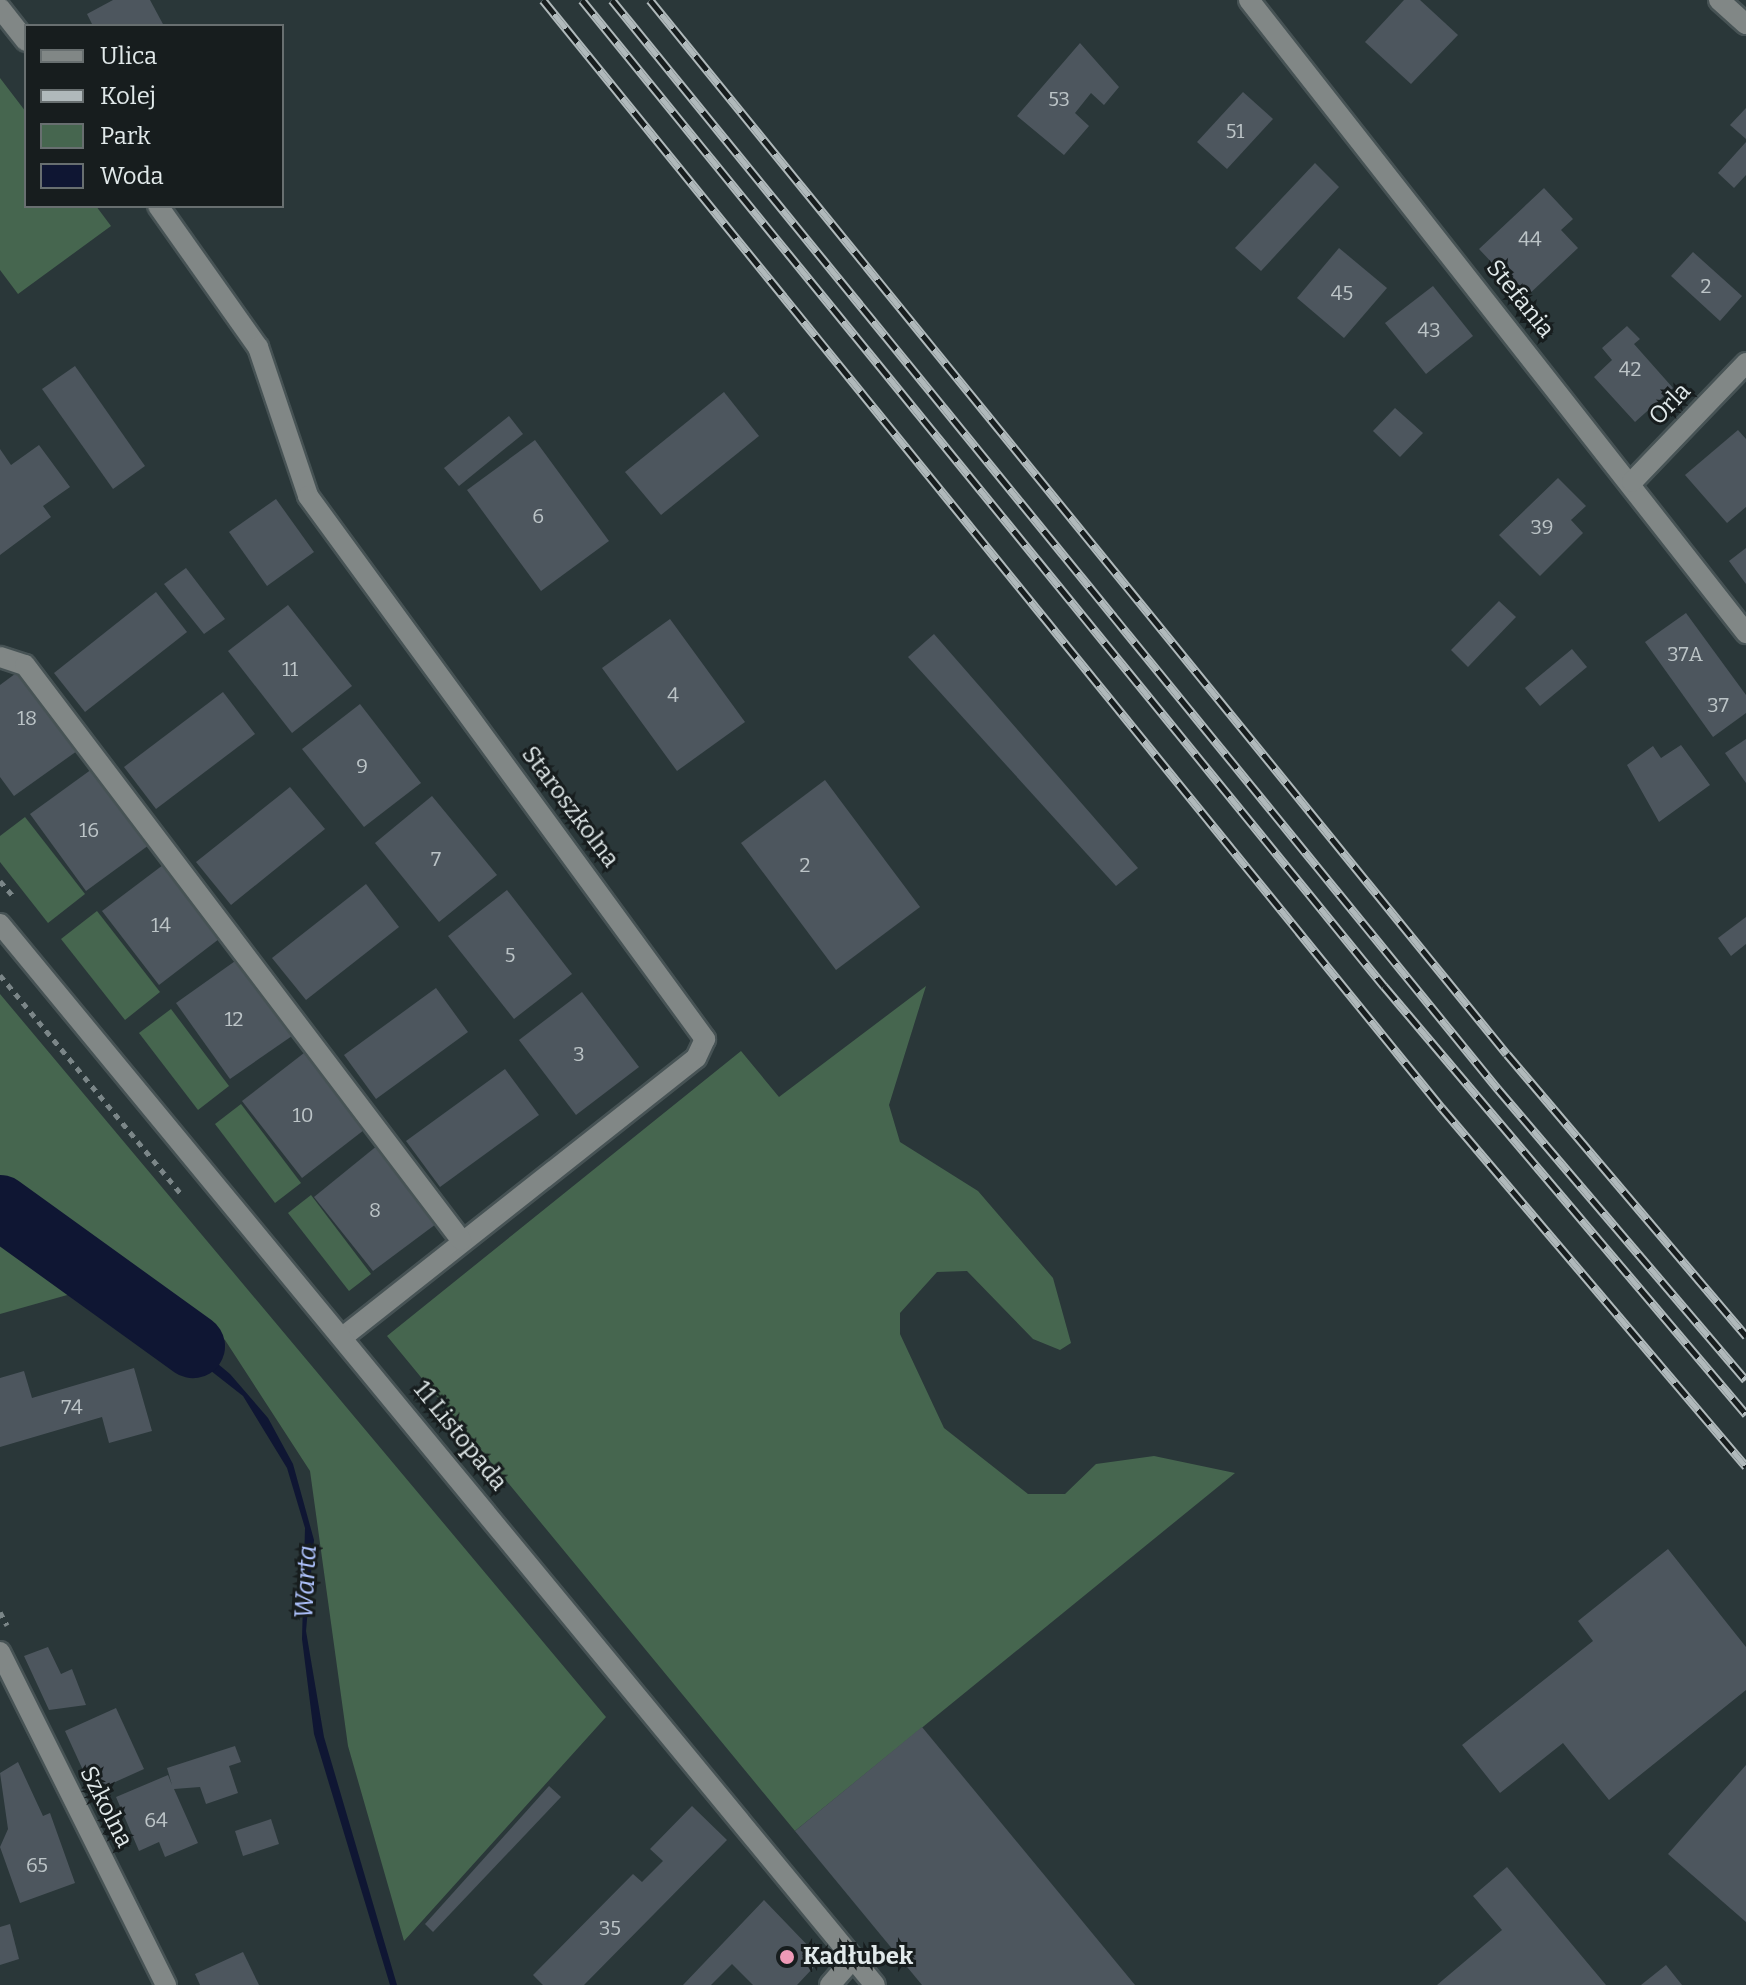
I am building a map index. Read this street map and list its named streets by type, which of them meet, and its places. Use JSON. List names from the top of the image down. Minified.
{"streets":{"street":["Stefania","Orla","Staroszkolna","11 Listopada","Szkolna"]},"crossings":[["Stefania","Orla"],["Staroszkolna","11 Listopada"]],"water":["Warta"],"places":["Kadłubek"],"house_numbers":["53","51","44","2","45","43","42","6","39","37A","11","4","37","18","9","16","7","2","14","5","12","3","10","8","74","64","65","35"],"legend":["Ulica","Kolej","Park","Woda"]}
